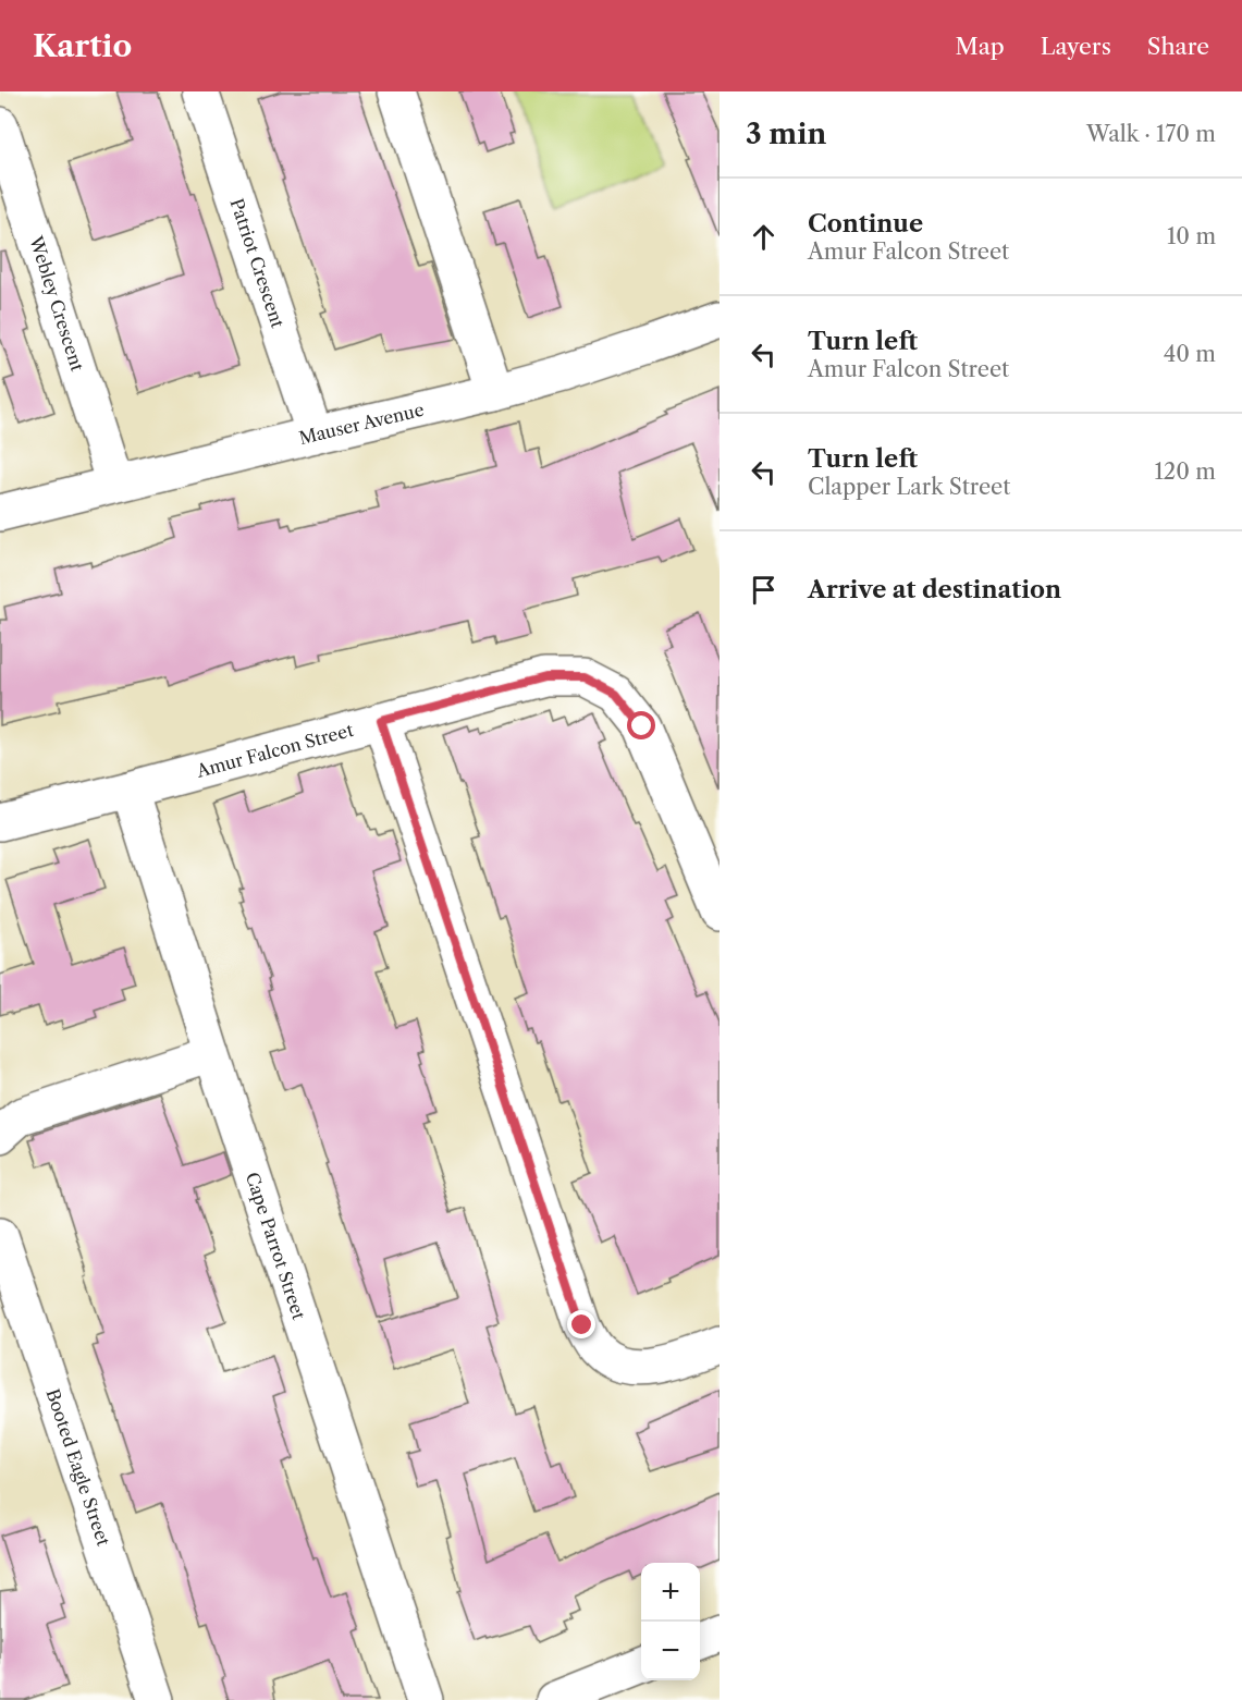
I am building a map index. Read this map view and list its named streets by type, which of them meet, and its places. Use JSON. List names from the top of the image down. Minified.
{"streets":{"street":["Patriot Crescent","Webley Crescent","Mauser Avenue","Amur Falcon Street","Cape Parrot Street","Booted Eagle Street"]},"crossings":[["Patriot Crescent","Mauser Avenue"],["Webley Crescent","Mauser Avenue"],["Amur Falcon Street","Cape Parrot Street"]],"page":{"header":"Kartio","nav":["Map","Layers","Share"],"heading":["3 min","Walk · 170 m"],"list":[["Continue","Amur Falcon Street","10 m"],["Turn left","Amur Falcon Street","40 m"],["Turn left","Clapper Lark Street","120 m"],"Arrive at destination"],"map_buttons":["+","−"]}}
